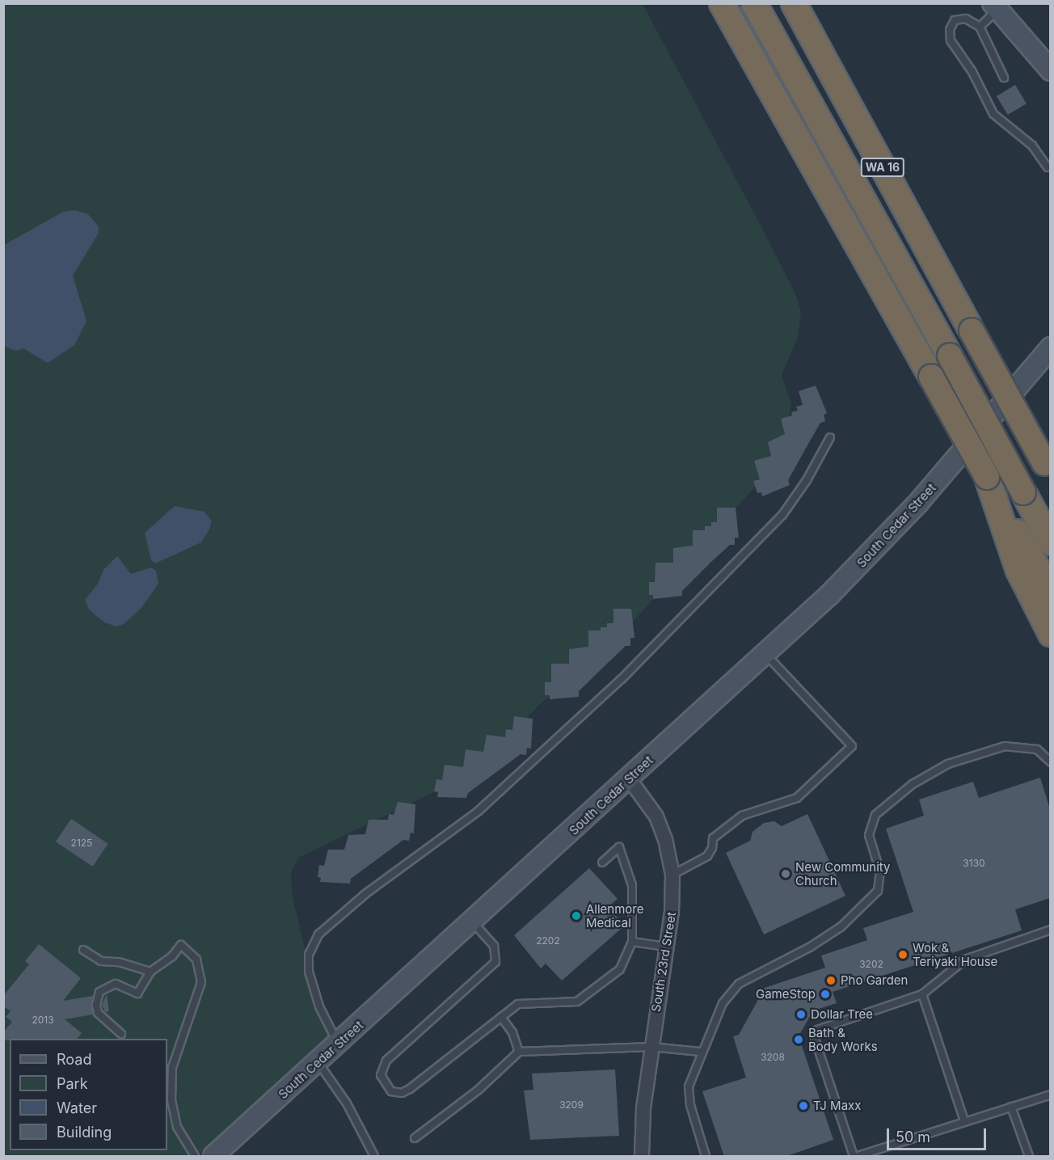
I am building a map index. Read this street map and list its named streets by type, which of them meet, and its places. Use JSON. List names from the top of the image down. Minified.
{"streets":{"highway":["WA 16"],"main road":["South Cedar Street"],"street":["South 23rd Street"]},"crossings":[["South Cedar Street","South 23rd Street"]],"places":["New Community Church","Allenmore Medical","Wok & Teriyaki House","Pho Garden","GameStop","Dollar Tree","Bath & Body Works","TJ Maxx"],"house_numbers":["2125","3130","2202","3202","2013","3208","3209"],"legend":["Road","Park","Water","Building"],"scale_bar":"50 m"}
